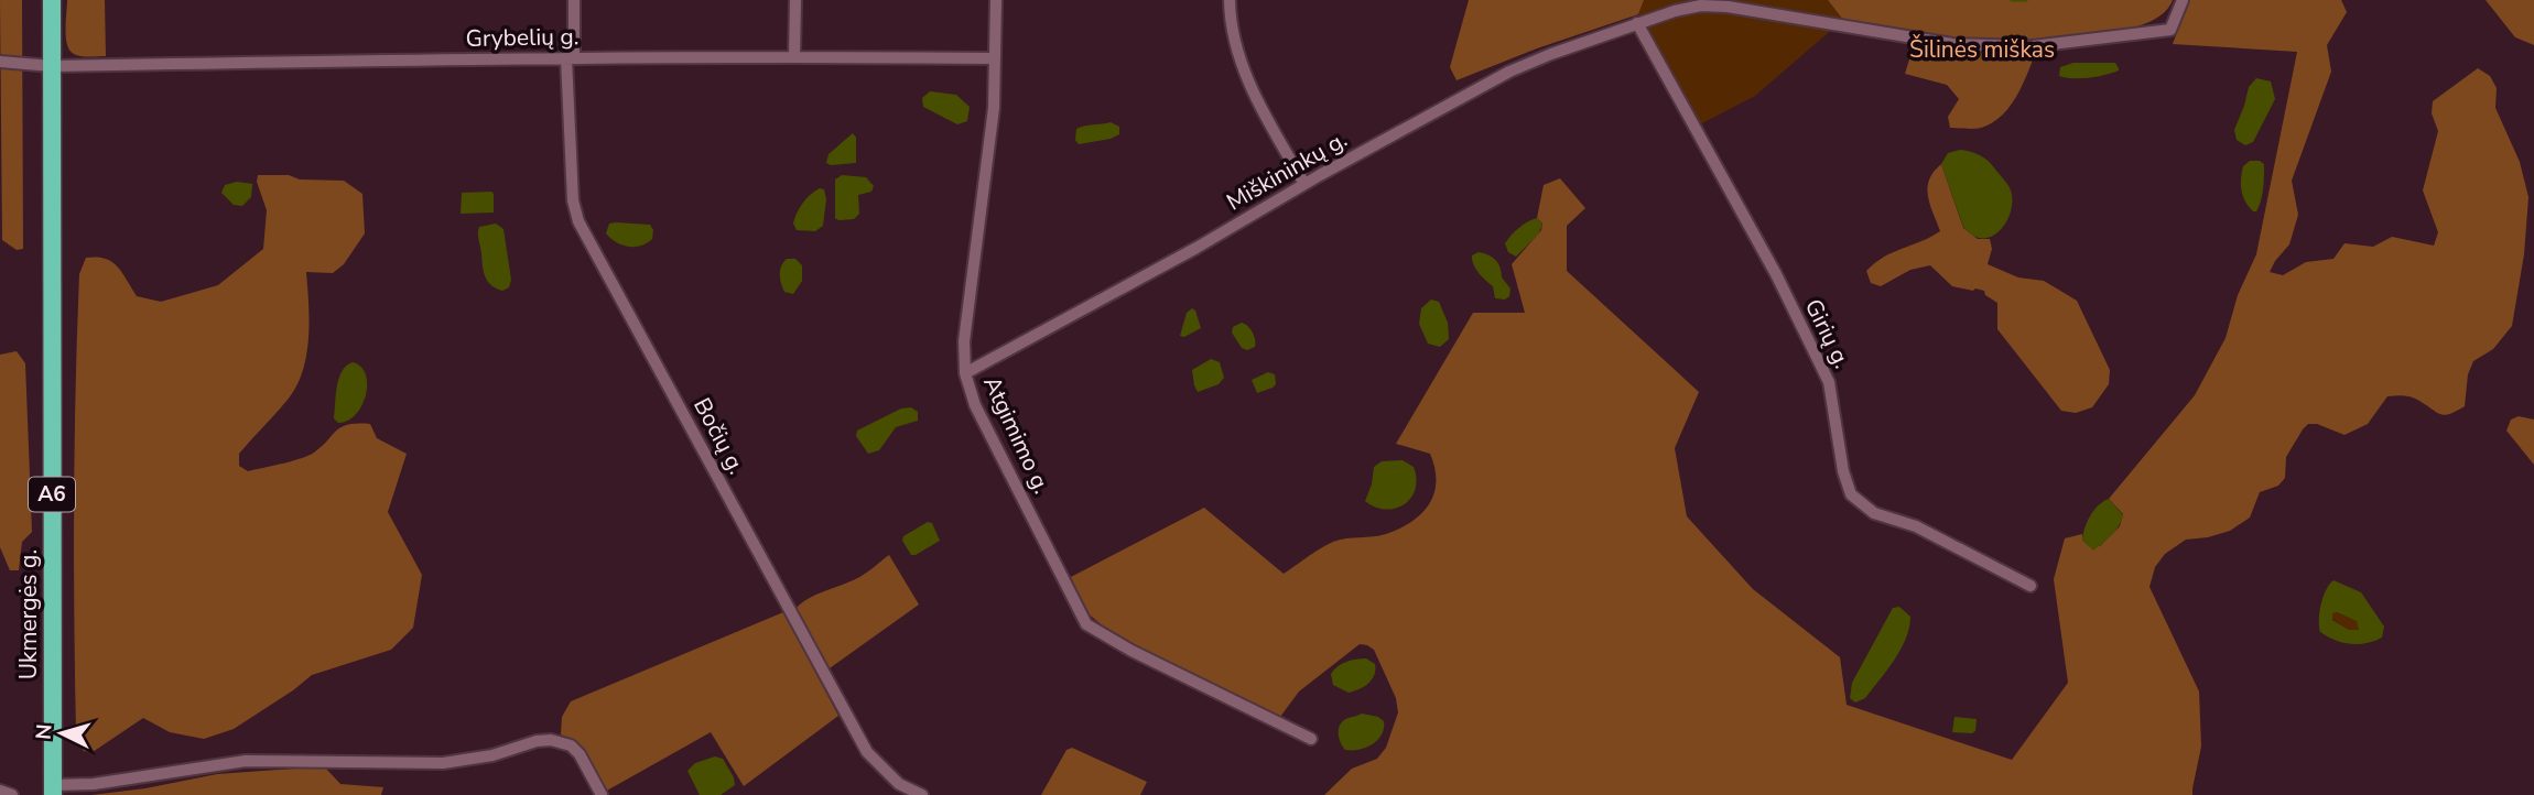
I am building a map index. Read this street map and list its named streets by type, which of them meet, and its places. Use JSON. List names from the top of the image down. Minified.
{"streets":{"highway":["A6","Ukmergės g."],"street":["Grybelių g.","Miškininkų g.","Girių g.","Atgimimo g.","Bočių g."]},"crossings":[["Grybelių g.","Atgimimo g."],["Grybelių g.","Bočių g."],["Grybelių g.","Ukmergės g."],["Miškininkų g.","Girių g."],["Miškininkų g.","Atgimimo g."]],"parks":["Šilinės miškas"],"north":"left"}
